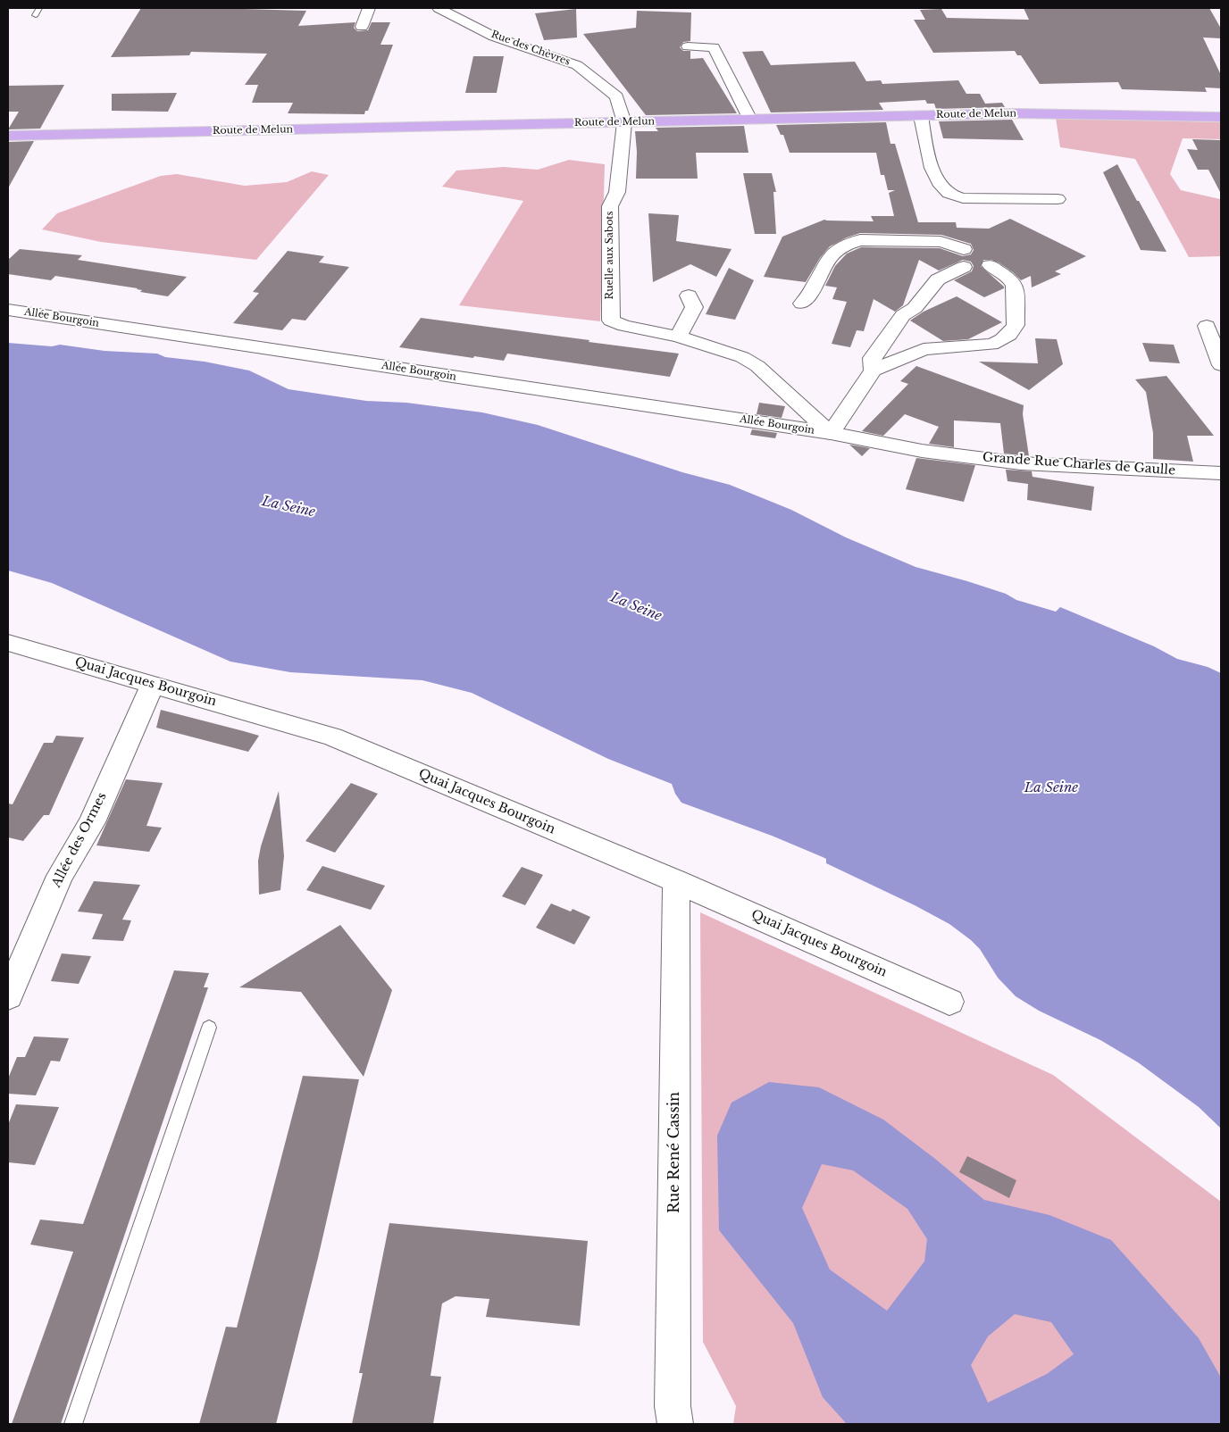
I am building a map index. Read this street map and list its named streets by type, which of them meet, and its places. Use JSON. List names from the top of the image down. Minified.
{"streets":{"main road":["Route de Melun"],"street":["Rue des Chèvres","Ruelle aux Sabots","Allée Bourgoin","Grande Rue Charles de Gaulle","Quai Jacques Bourgoin","Allée des Ormes","Rue René Cassin"]},"crossings":[["Rue des Chèvres","Route de Melun"],["Rue des Chèvres","Ruelle aux Sabots"],["Route de Melun","Ruelle aux Sabots"],["Ruelle aux Sabots","Allée Bourgoin"],["Ruelle aux Sabots","Grande Rue Charles de Gaulle"],["Allée Bourgoin","Grande Rue Charles de Gaulle"],["Quai Jacques Bourgoin","Allée des Ormes"],["Quai Jacques Bourgoin","Rue René Cassin"]],"water":["La Seine"]}
